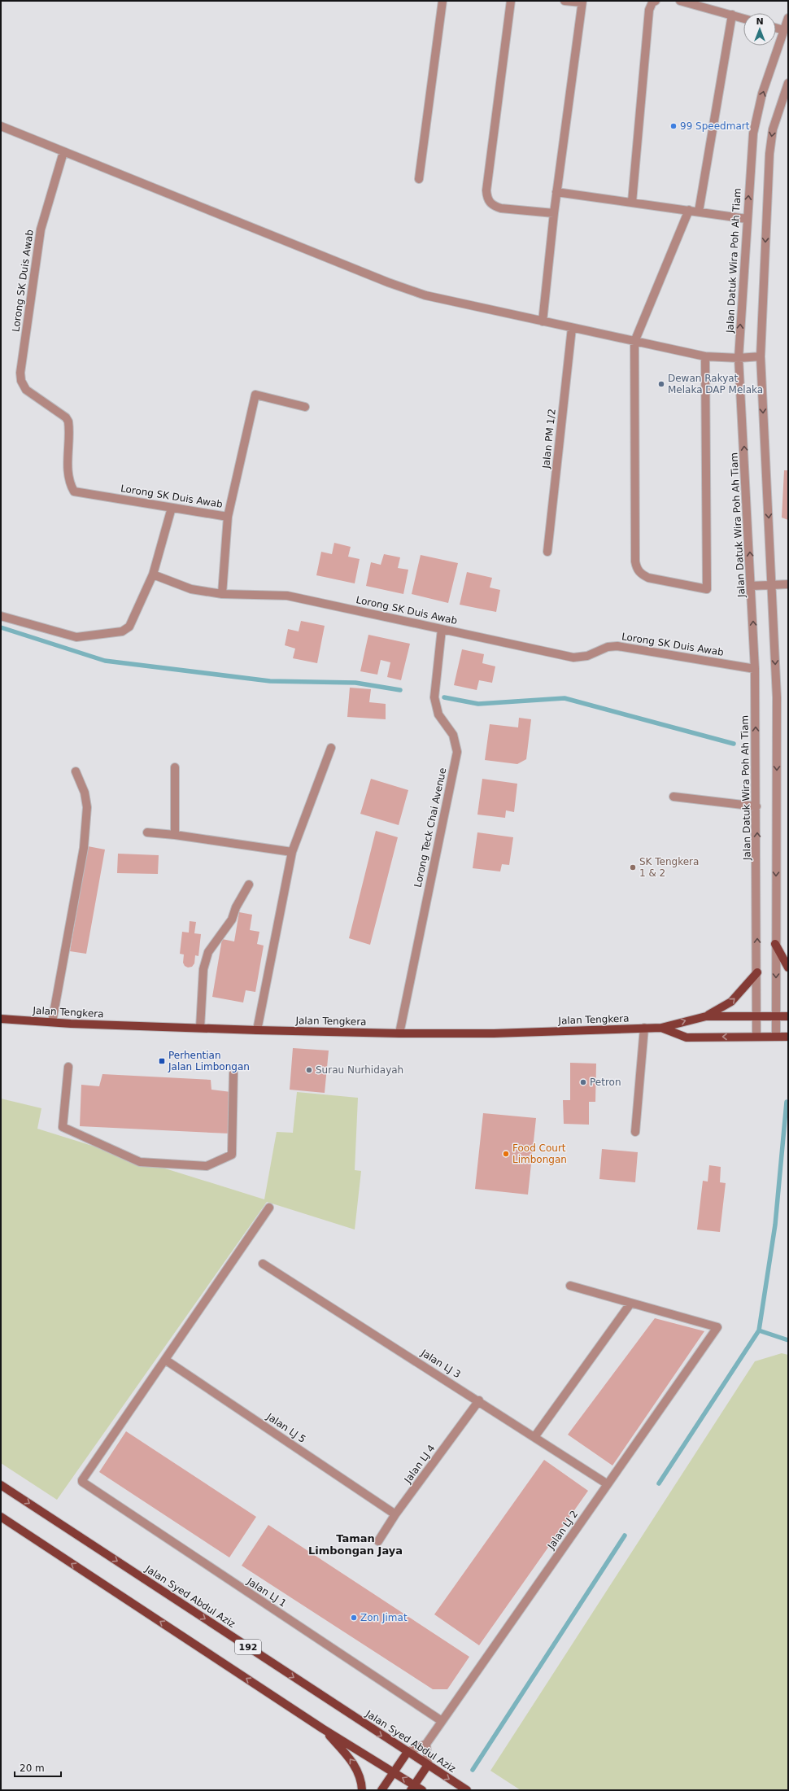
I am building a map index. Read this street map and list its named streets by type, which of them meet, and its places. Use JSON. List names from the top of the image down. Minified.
{"streets":{"main road":["Jalan Tengkera","Jalan Syed Abdul Aziz","192"],"street":["Jalan Datuk Wira Poh Ah Tiam","Lorong SK Duis Awab","Jalan PM 1/2","Lorong Teck Chai Avenue","Jalan LJ 3","Jalan LJ 5","Jalan LJ 4","Jalan LJ 2","Jalan LJ 1"]},"crossings":[["Jalan Datuk Wira Poh Ah Tiam","Lorong SK Duis Awab"],["Jalan Datuk Wira Poh Ah Tiam","Jalan Tengkera"],["Lorong SK Duis Awab","Lorong Teck Chai Avenue"],["Lorong Teck Chai Avenue","Jalan Tengkera"],["Jalan LJ 3","Jalan LJ 4"],["Jalan LJ 3","Jalan LJ 2"],["Jalan LJ 5","Jalan LJ 4"],["Jalan LJ 5","Jalan LJ 1"],["Jalan LJ 2","Jalan LJ 1"]],"districts":["Taman Limbongan Jaya"],"places":{"other":["99 Speedmart","Dewan Rakyat Melaka DAP Melaka","SK Tengkera 1 & 2","Surau Nurhidayah","Petron","Food Court Limbongan","Zon Jimat"],"transit":["Perhentian Jalan Limbongan"]},"scale_bar":"20 m","north":"top"}
